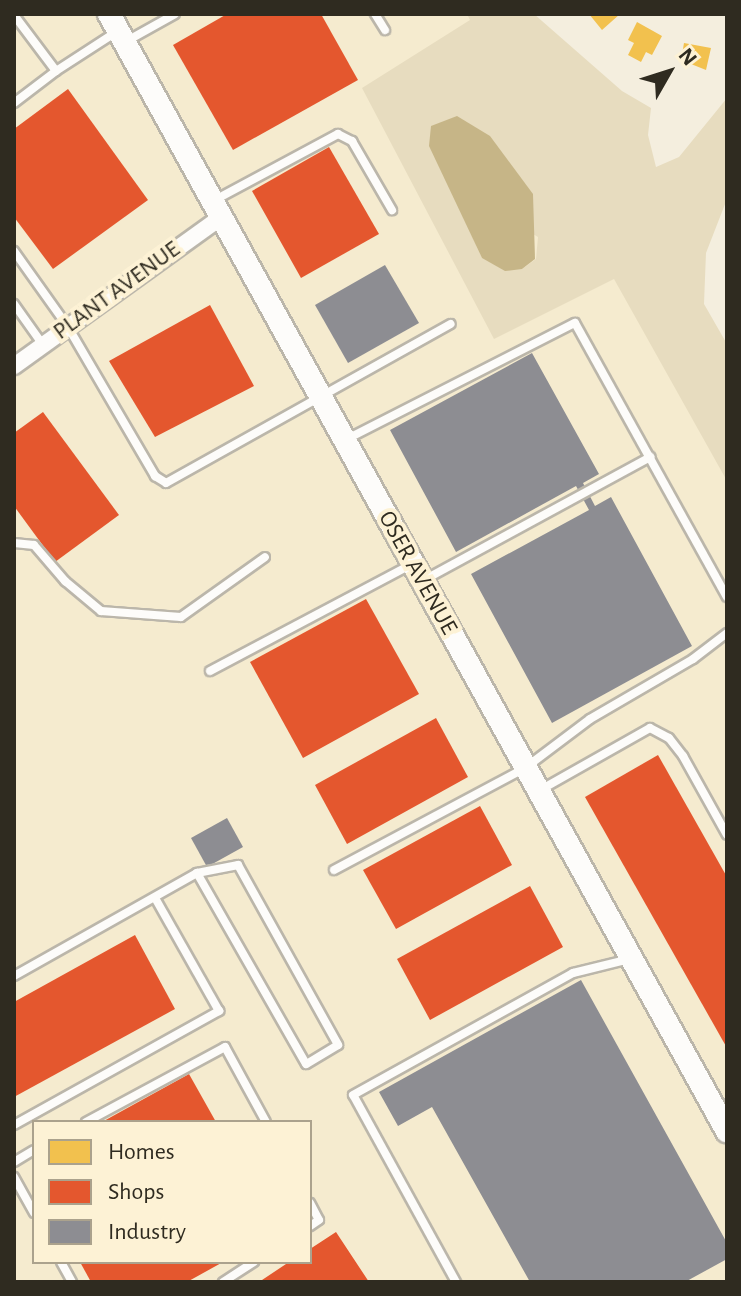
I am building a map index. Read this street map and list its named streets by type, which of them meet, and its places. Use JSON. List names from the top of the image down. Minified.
{"streets":{"street":["PLANT AVENUE","OSER AVENUE"]},"crossings":[["PLANT AVENUE","OSER AVENUE"]],"legend":["Homes","Shops","Industry"],"north":"top right"}
